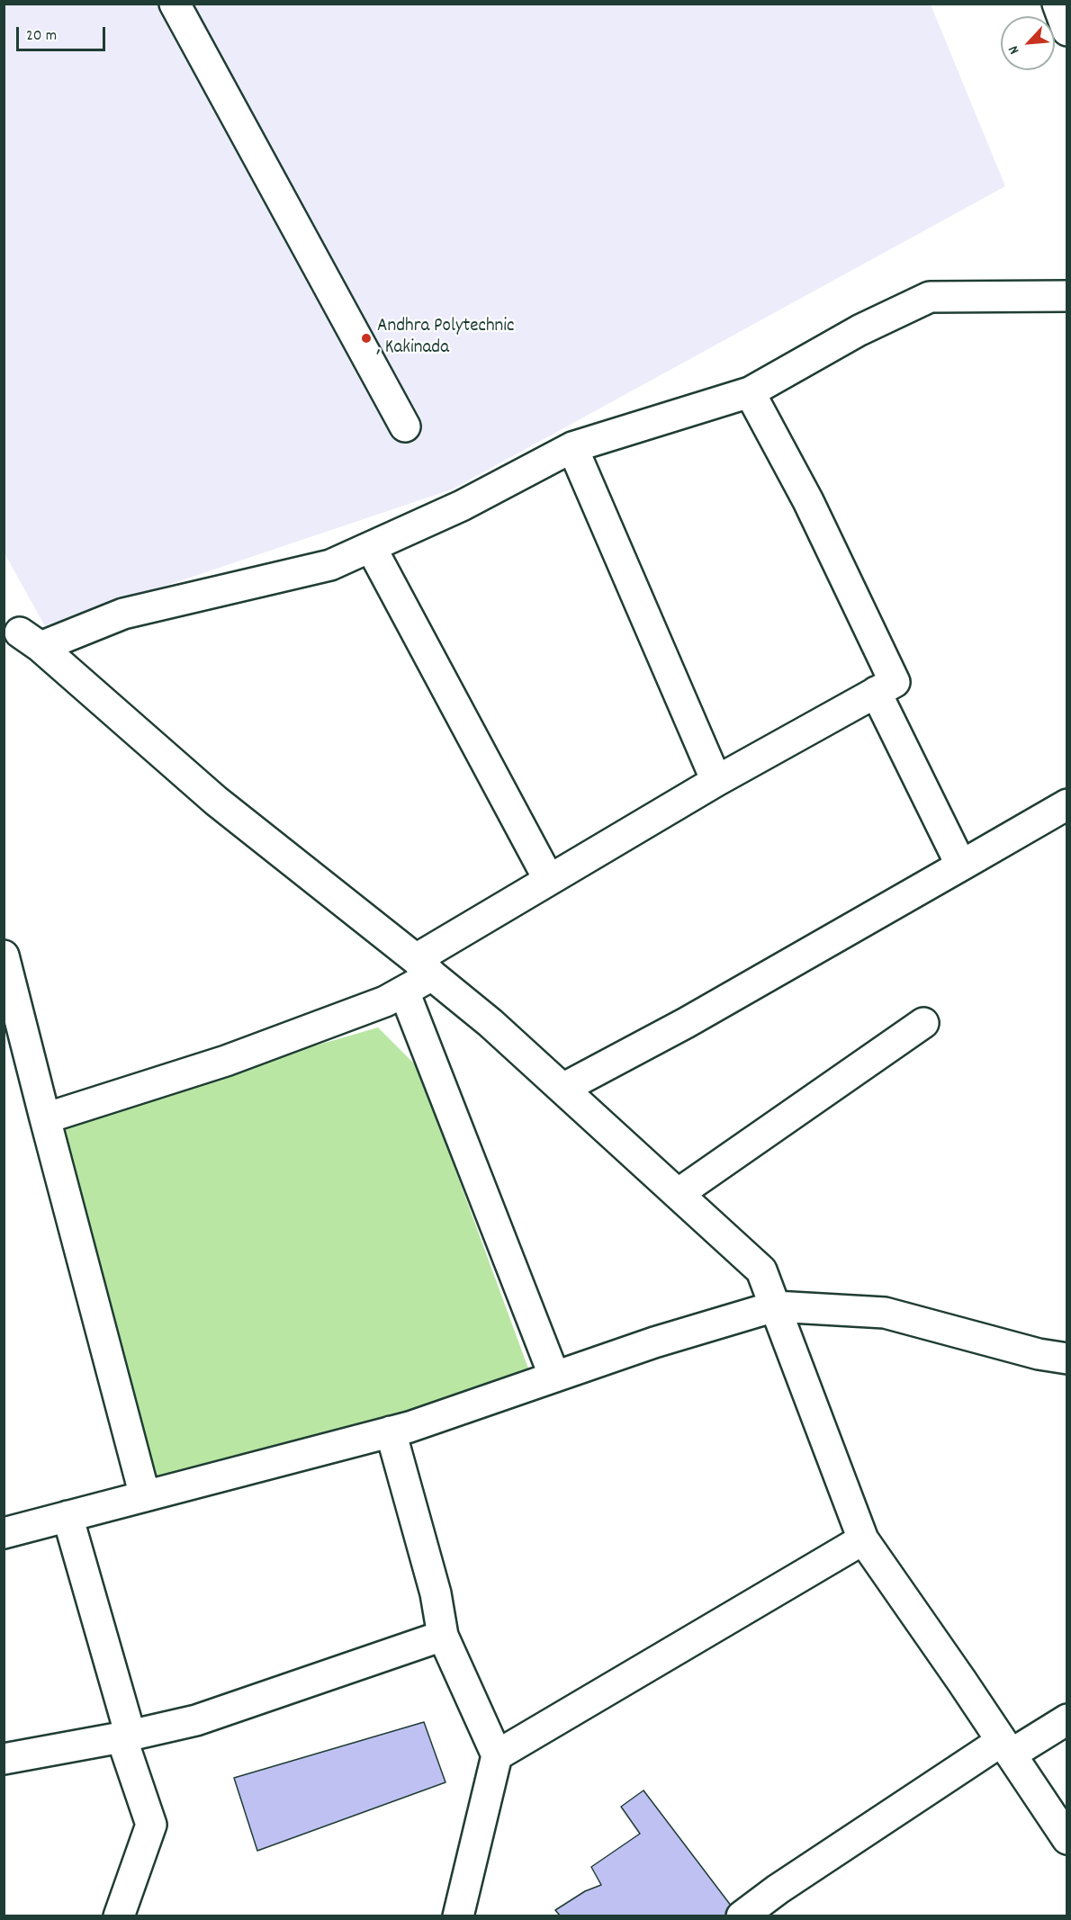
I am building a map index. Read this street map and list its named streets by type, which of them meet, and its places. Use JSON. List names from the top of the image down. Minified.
{"places":["Andhra Polytechnic , Kakinada"],"scale_bar":"20 m","north":"bottom left"}
